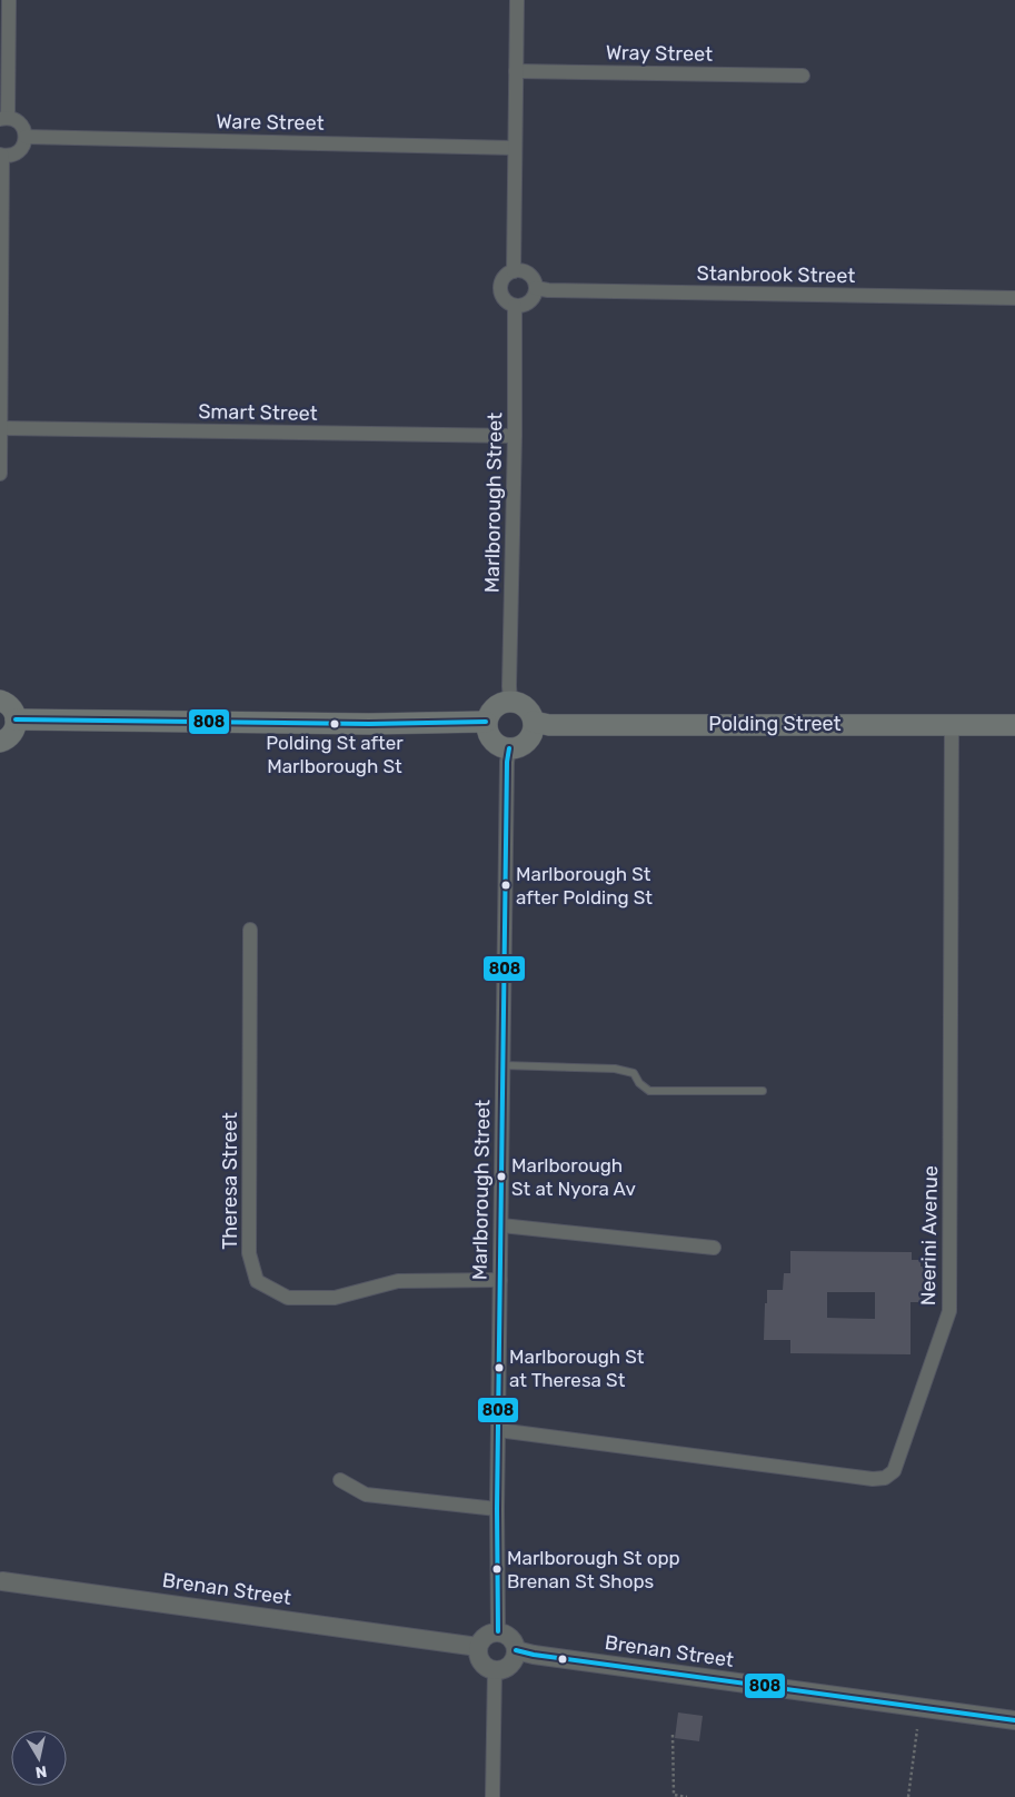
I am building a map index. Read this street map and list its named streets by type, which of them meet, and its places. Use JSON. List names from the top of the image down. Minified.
{"streets":{"main road":["Polding Street"],"street":["Wray Street","Ware Street","Stanbrook Street","Smart Street","Marlborough Street","Theresa Street","Neerini Avenue","Brenan Street"]},"crossings":[["Stanbrook Street","Marlborough Street"],["Smart Street","Marlborough Street"],["Marlborough Street","Polding Street"],["Marlborough Street","Theresa Street"],["Marlborough Street","Neerini Avenue"],["Marlborough Street","Brenan Street"],["Polding Street","Neerini Avenue"]],"places":["Polding St after Marlborough St","Marlborough St after Polding St","Marlborough St at Nyora Av","Marlborough St at Theresa St","Marlborough St opp Brenan St Shops"],"lines":["transit line 808"],"north":"bottom"}
